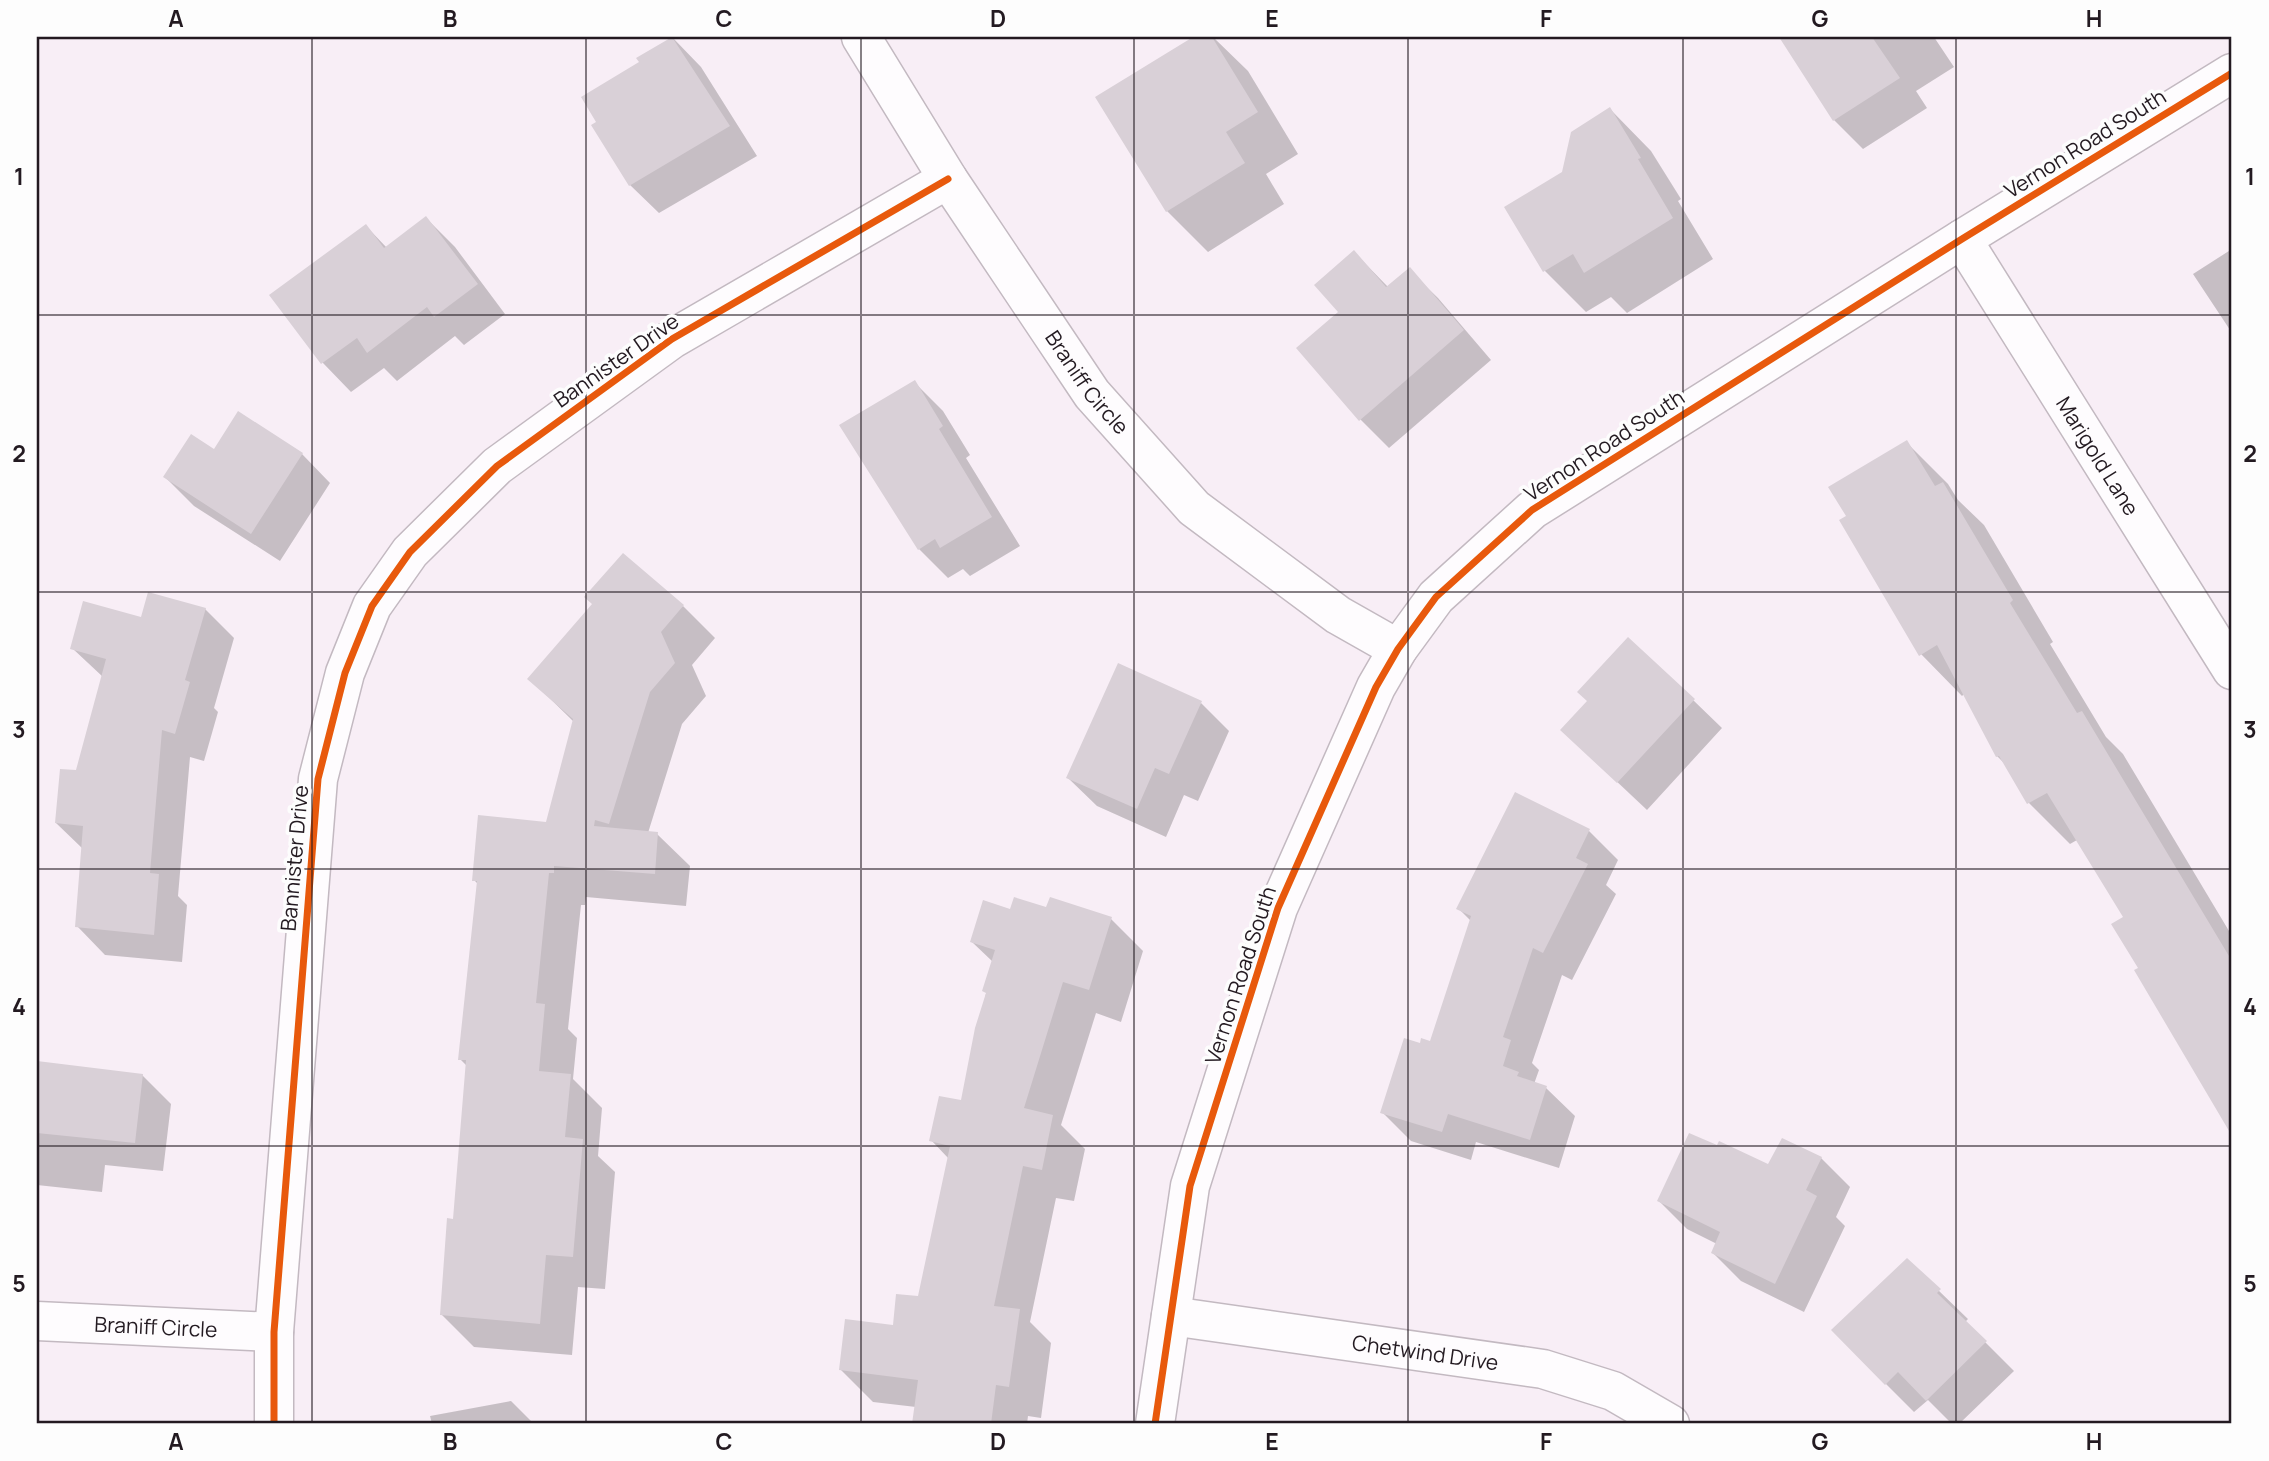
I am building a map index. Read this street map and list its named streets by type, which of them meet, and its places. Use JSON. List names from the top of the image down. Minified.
{"streets":{"street":["Vernon Road South","Bannister Drive","Braniff Circle","Marigold Lane","Chetwind Drive"]},"crossings":[["Vernon Road South","Braniff Circle"],["Vernon Road South","Marigold Lane"],["Vernon Road South","Chetwind Drive"],["Bannister Drive","Braniff Circle"]],"grid":{"columns":["A","B","C","D","E","F","G","H"],"rows":["1","2","3","4","5"]}}
